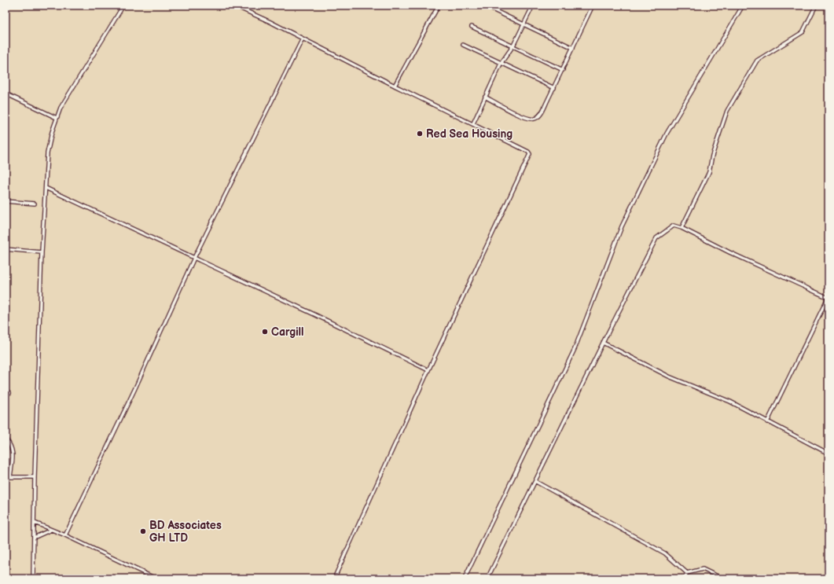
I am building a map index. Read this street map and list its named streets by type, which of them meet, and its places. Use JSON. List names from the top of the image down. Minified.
{"places":["Red Sea Housing","Cargill","BD Associates GH LTD"]}
